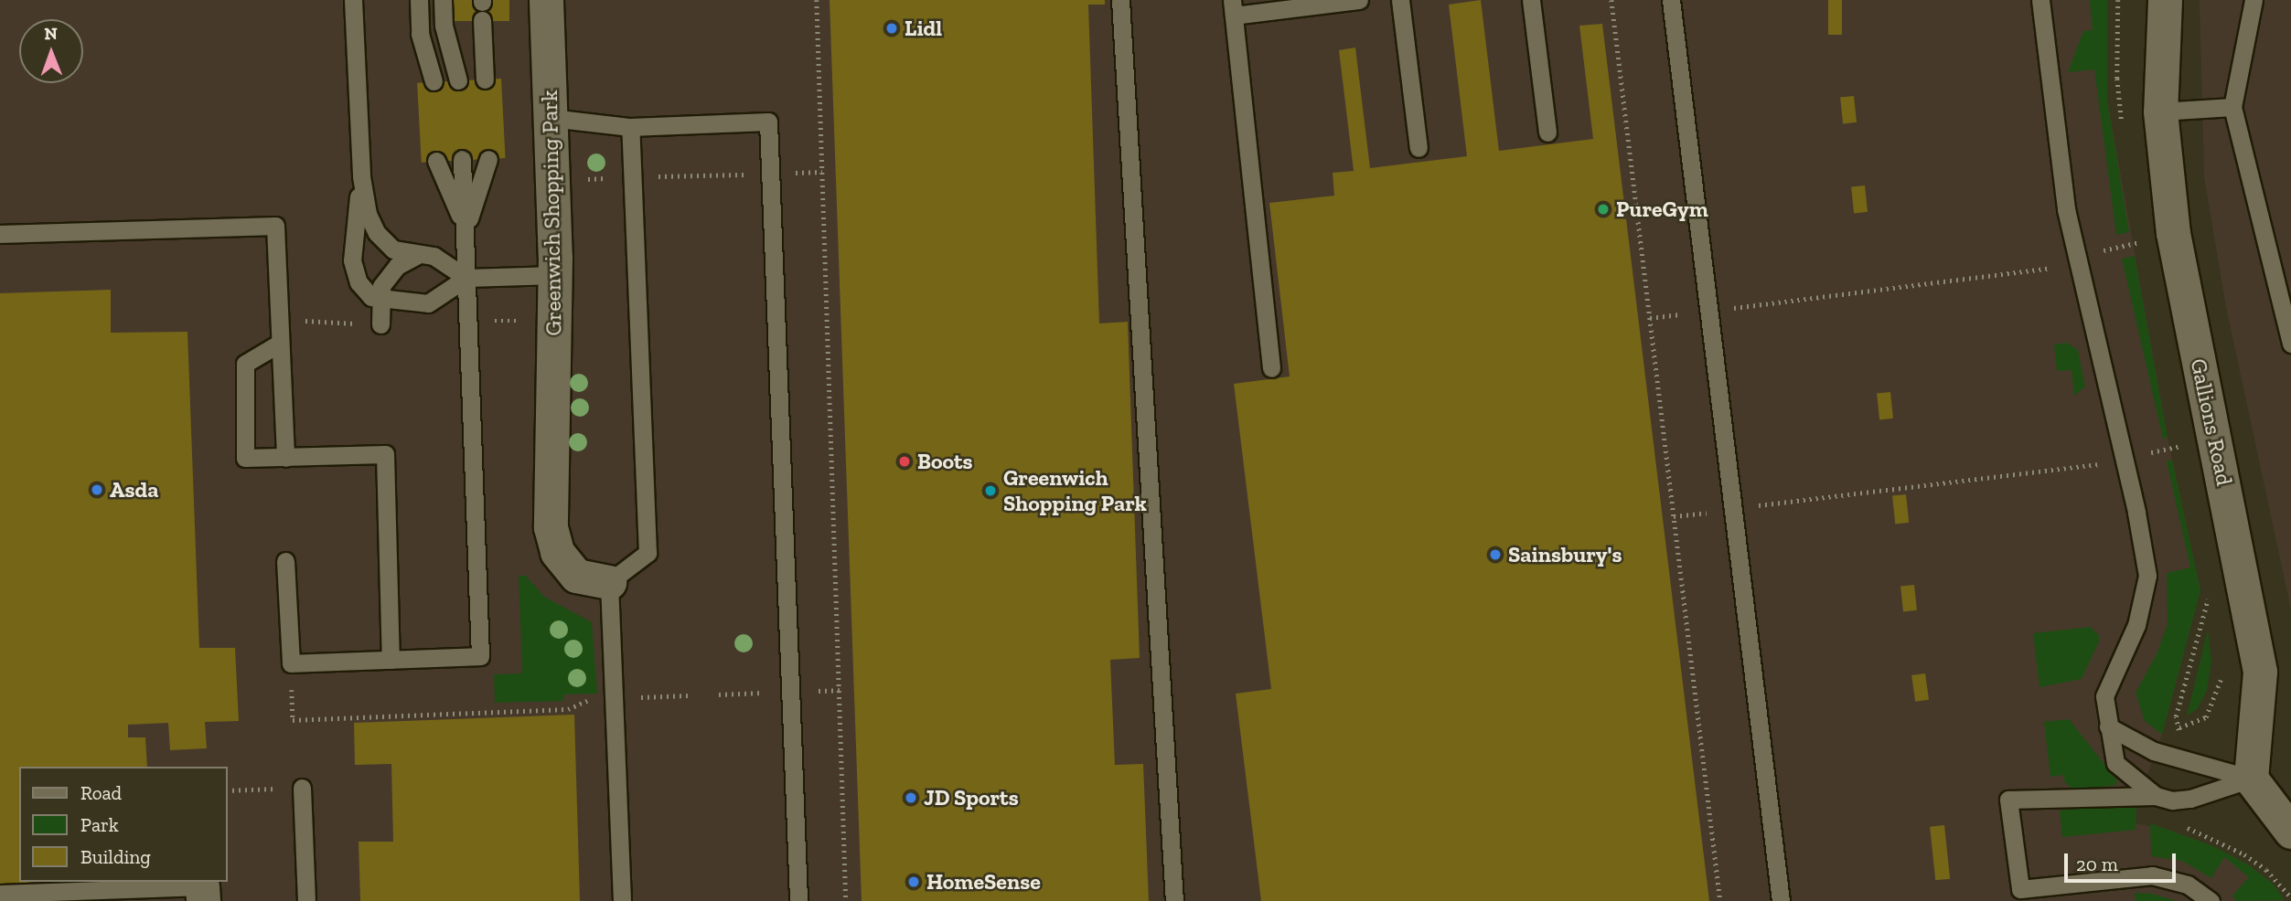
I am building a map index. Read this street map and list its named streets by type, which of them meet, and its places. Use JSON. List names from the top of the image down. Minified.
{"streets":{"street":["Greenwich Shopping Park","Gallions Road"]},"places":["Lidl","PureGym","Boots","Asda","Greenwich Shopping Park","Sainsbury's","JD Sports","HomeSense"],"legend":["Road","Park","Building"],"scale_bar":"20 m","north":"top"}
